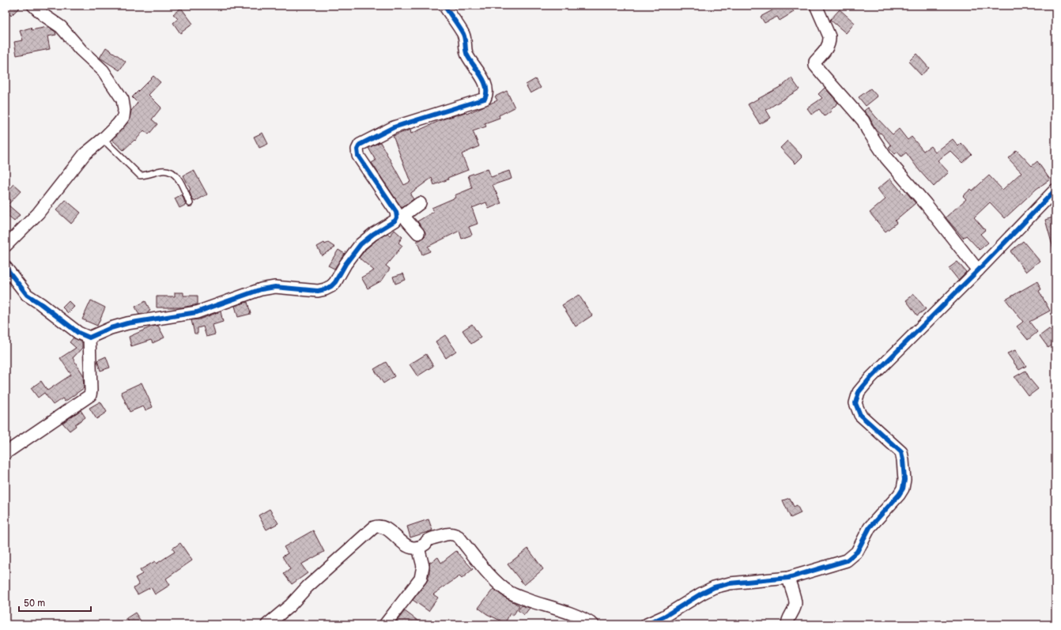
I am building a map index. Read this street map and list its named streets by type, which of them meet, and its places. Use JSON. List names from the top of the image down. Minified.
{"scale_bar":"50 m"}
